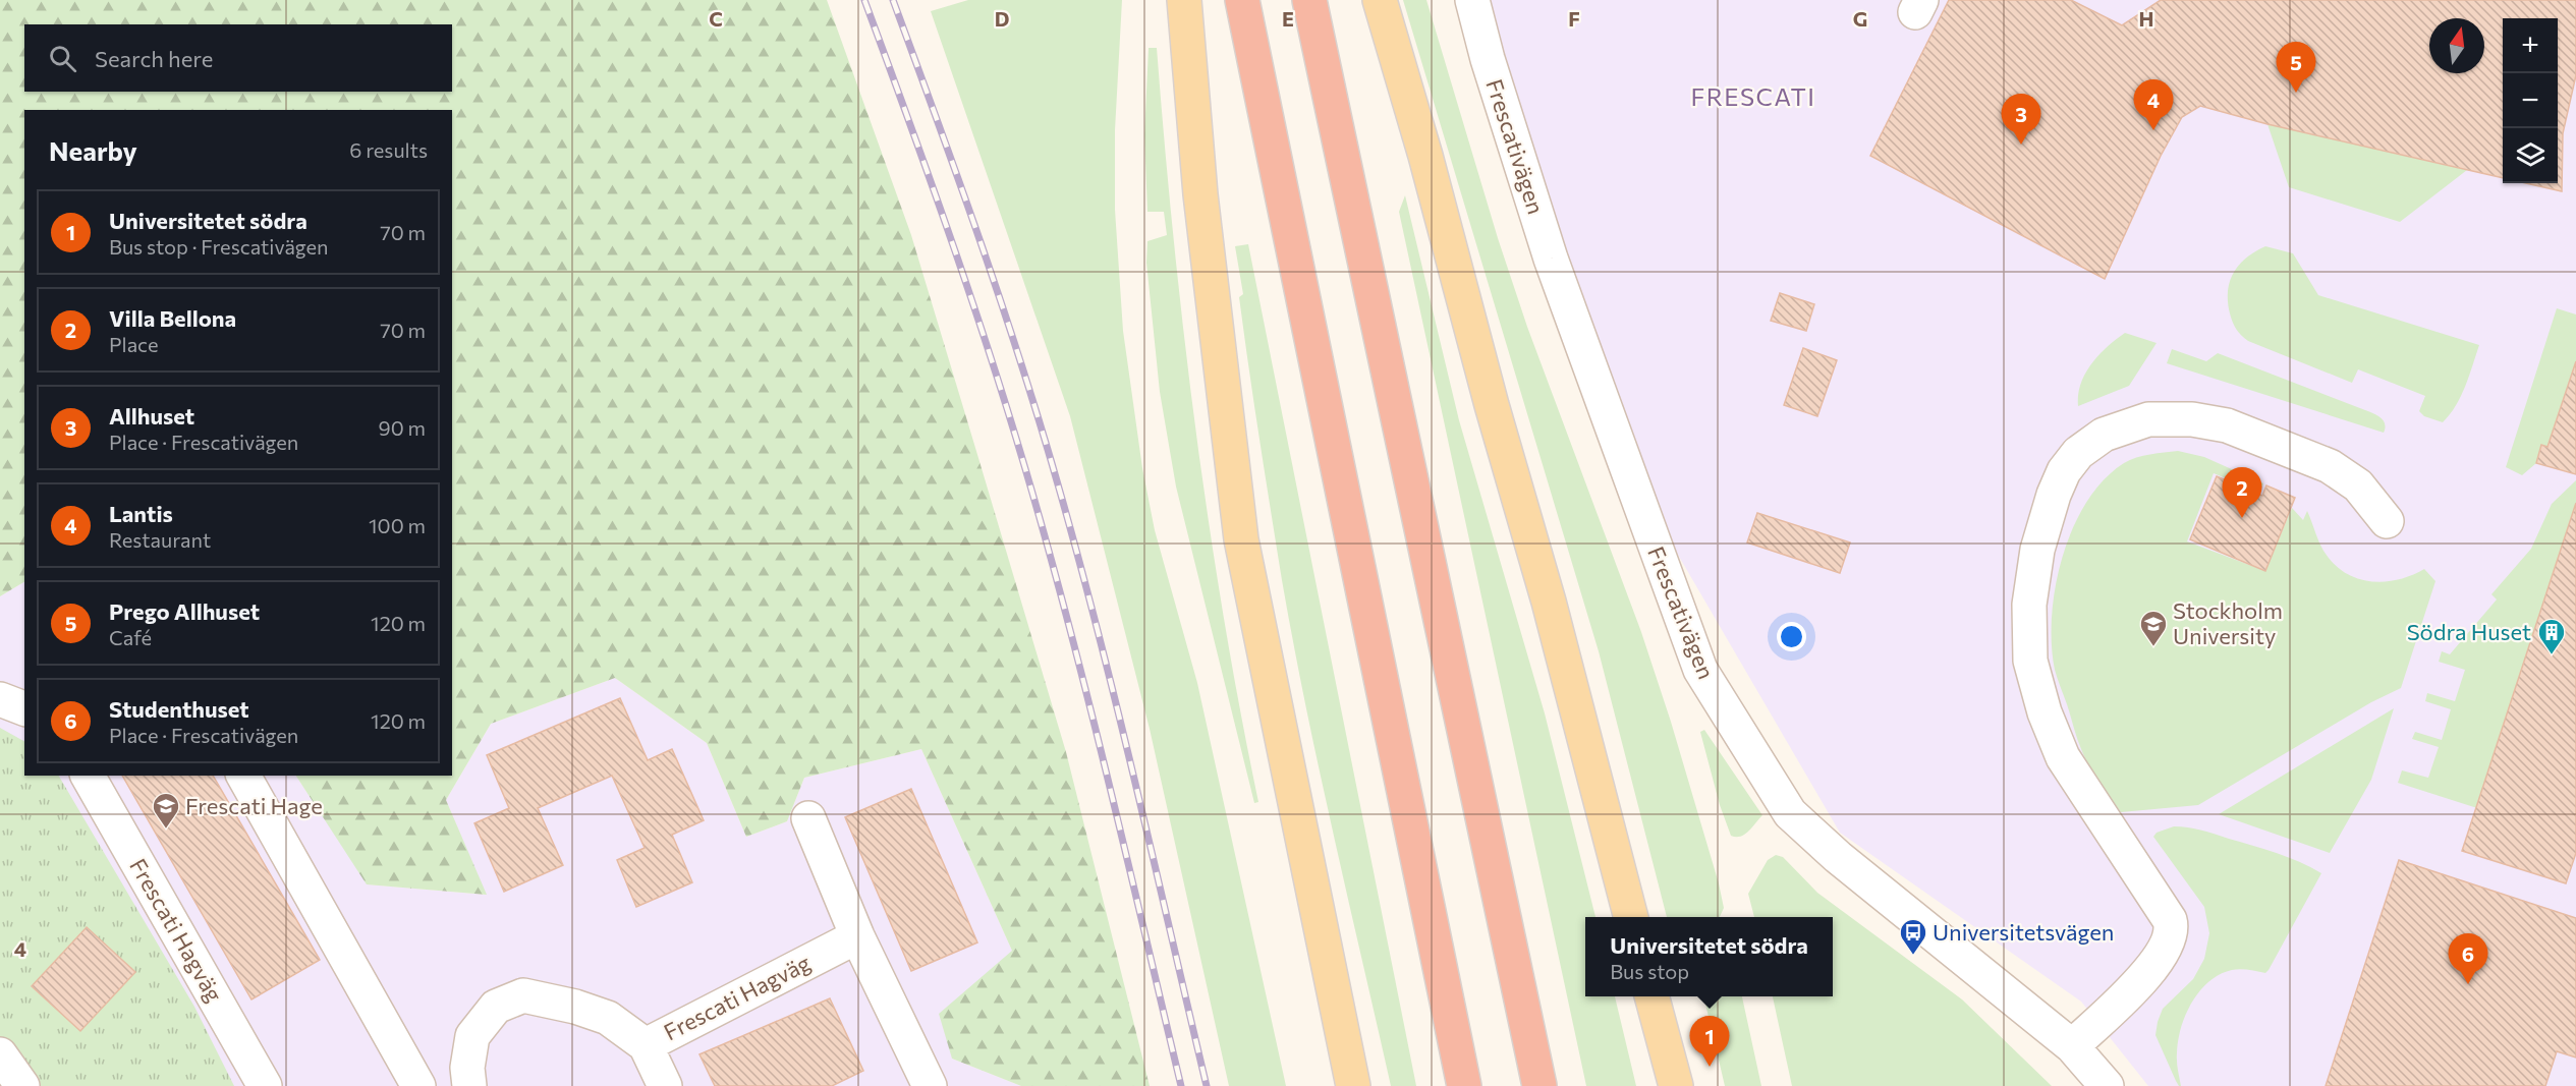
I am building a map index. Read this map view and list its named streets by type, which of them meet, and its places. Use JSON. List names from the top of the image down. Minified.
{"streets":{"street":["Frescativägen","Frescati Hagväg"]},"districts":["FRESCATI"],"places":{"school or university":["Stockholm University","Frescati Hage"],"building":["Södra Huset"],"bus stop":["Universitetsvägen"]},"north":"top","page":{"map_buttons":["+","−"],"search":"Search here","pins":["5","4","3","2","6","1"],"heading":["Nearby","6 results"],"list":[{"mark":"1","name":"Universitetet södra","note":"Bus stop · Frescativägen","value":"70 m"},{"mark":"2","name":"Villa Bellona","note":"Place","value":"70 m"},{"mark":"3","name":"Allhuset","note":"Place · Frescativägen","value":"90 m"},{"mark":"4","name":"Lantis","note":"Restaurant","value":"100 m"},{"mark":"5","name":"Prego Allhuset","note":"Café","value":"120 m"},{"mark":"6","name":"Studenthuset","note":"Place · Frescativägen","value":"120 m"}],"popup":["Universitetet södra","Bus stop"]},"grid":{"columns":["C","D","E","F","G","H"],"rows":["4"]}}
